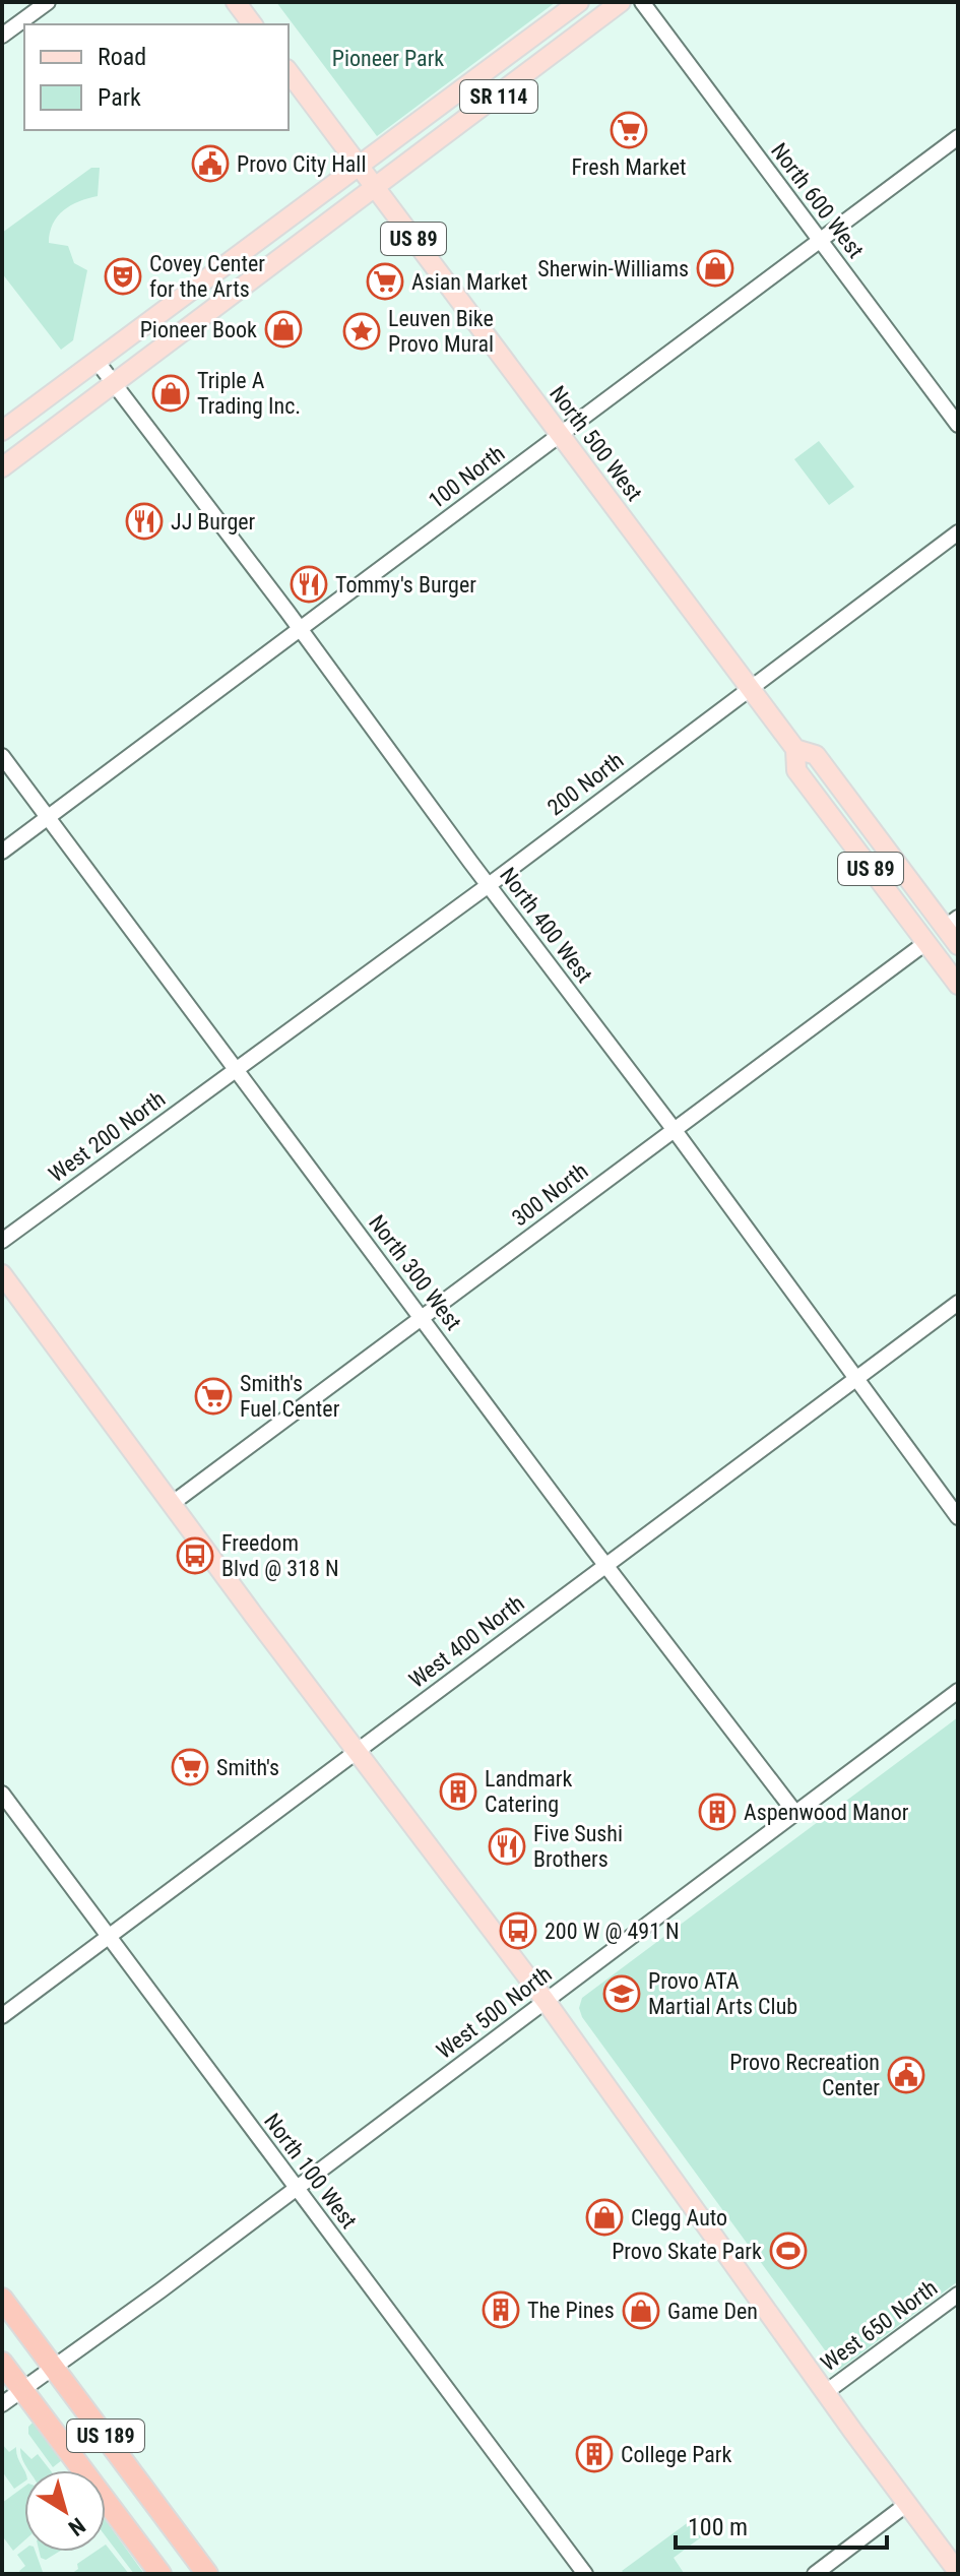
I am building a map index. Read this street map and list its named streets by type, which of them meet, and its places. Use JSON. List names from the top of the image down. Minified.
{"streets":{"highway":["US 189"],"main road":["SR 114","US 89","North 500 West"],"street":["North 600 West","100 North","200 North","North 400 West","West 200 North","300 North","North 300 West","West 400 North","West 500 North","North 100 West","West 650 North"]},"crossings":[["SR 114","US 89"],["SR 114","North 500 West"],["North 600 West","100 North"],["US 89","North 500 West"],["North 500 West","100 North"],["North 500 West","200 North"],["North 500 West","300 North"],["100 North","North 400 West"],["100 North","North 300 West"],["200 North","North 400 West"],["200 North","West 200 North"],["200 North","North 300 West"],["North 400 West","300 North"],["North 400 West","West 400 North"],["West 200 North","North 300 West"],["300 North","North 300 West"],["North 300 West","West 400 North"],["North 300 West","West 500 North"],["West 400 North","North 100 West"],["West 500 North","North 100 West"],["West 500 North","US 189"]],"parks":["Pioneer Park"],"places":{"supermarket":["Fresh Market","Asian Market","Smith's Fuel Center","Smith's"],"public building":["Provo City Hall","Provo Recreation Center"],"shop":["Sherwin-Williams","Pioneer Book","Triple A Trading Inc.","Clegg Auto","Game Den"],"theatre":["Covey Center for the Arts"],"place":["Leuven Bike Provo Mural"],"restaurant":["JJ Burger","Tommy's Burger","Five Sushi Brothers"],"bus stop":["Freedom Blvd @ 318 N","200 W @ 491 N"],"building":["Landmark Catering","Aspenwood Manor","The Pines","College Park"],"school or university":["Provo ATA Martial Arts Club"],"sports":["Provo Skate Park"]},"legend":["Road","Park"],"scale_bar":"100 m","north":"bottom right"}
